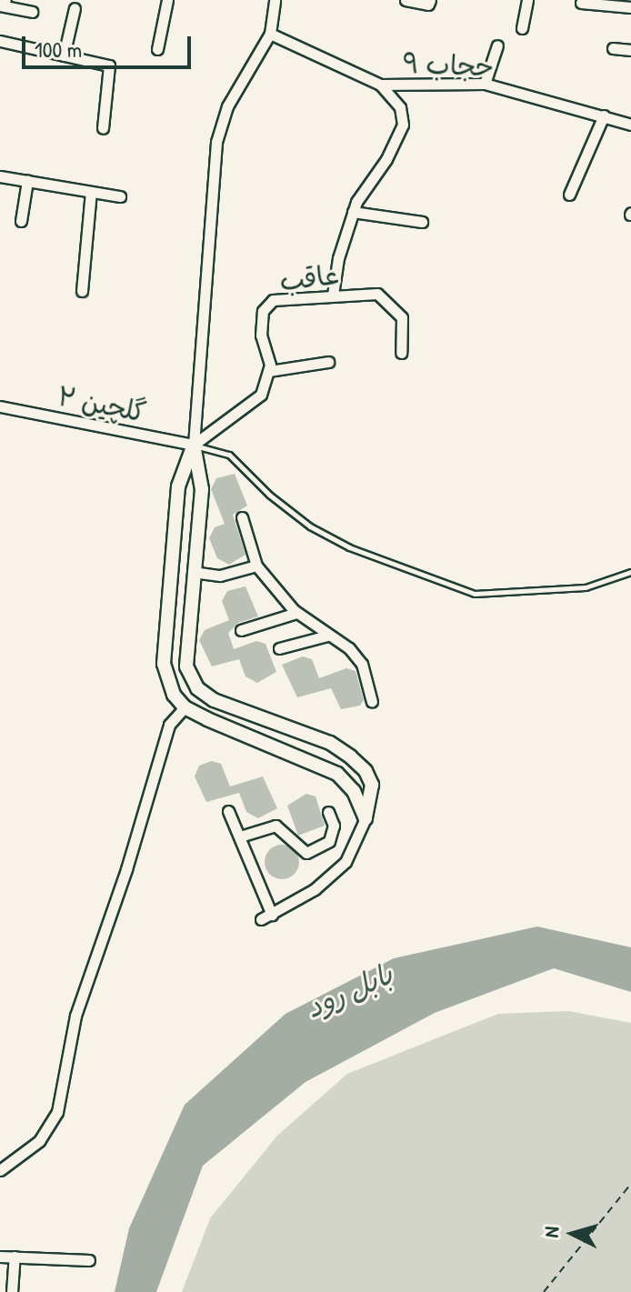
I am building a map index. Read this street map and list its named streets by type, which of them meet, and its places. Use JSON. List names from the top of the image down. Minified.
{"streets":{"street":["حجاب ۹","عاقب","گلچین ۲"]},"water":["بابل رود"],"scale_bar":"100 m","north":"left"}
